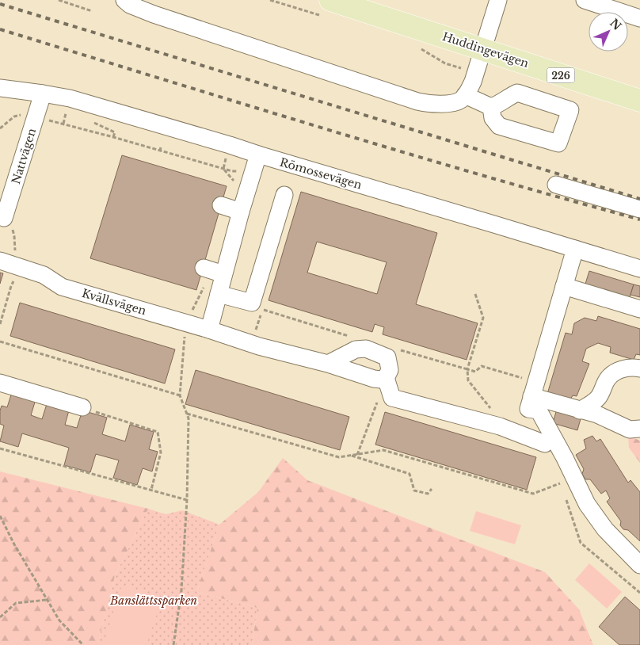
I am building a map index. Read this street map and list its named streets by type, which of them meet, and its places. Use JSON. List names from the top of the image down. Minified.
{"streets":{"main road":["Huddingevägen","226"],"street":["Nattvägen","Römossevägen","Kvällsvägen"]},"crossings":[["Nattvägen","Römossevägen"]],"parks":["Banslättssparken"],"north":"top right"}
